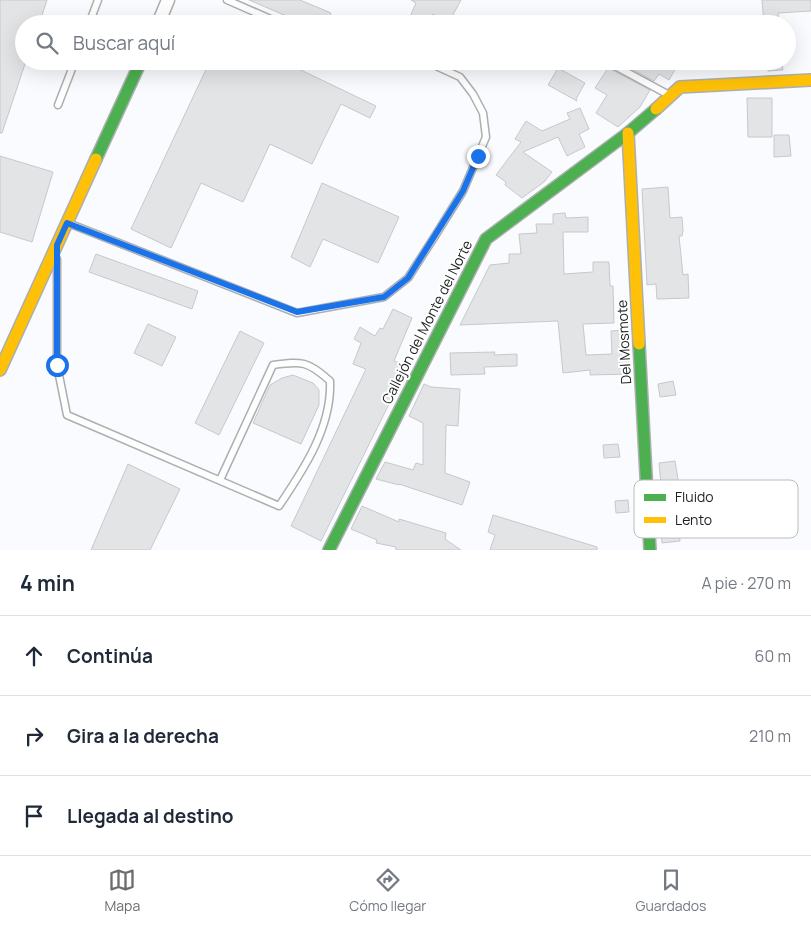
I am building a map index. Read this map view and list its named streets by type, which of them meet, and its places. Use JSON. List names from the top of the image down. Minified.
{"streets":{"street":["Callejón del Monte del Norte","Del Mosmote"]},"crossings":[["Callejón del Monte del Norte","Del Mosmote"]],"legend":["Fluido","Lento"],"page":{"search":"Buscar aquí","heading":["4 min","A pie · 270 m"],"list":[["Continúa","60 m"],["Gira a la derecha","210 m"],"Llegada al destino"],"nav":["Mapa","Cómo llegar","Guardados"]}}
